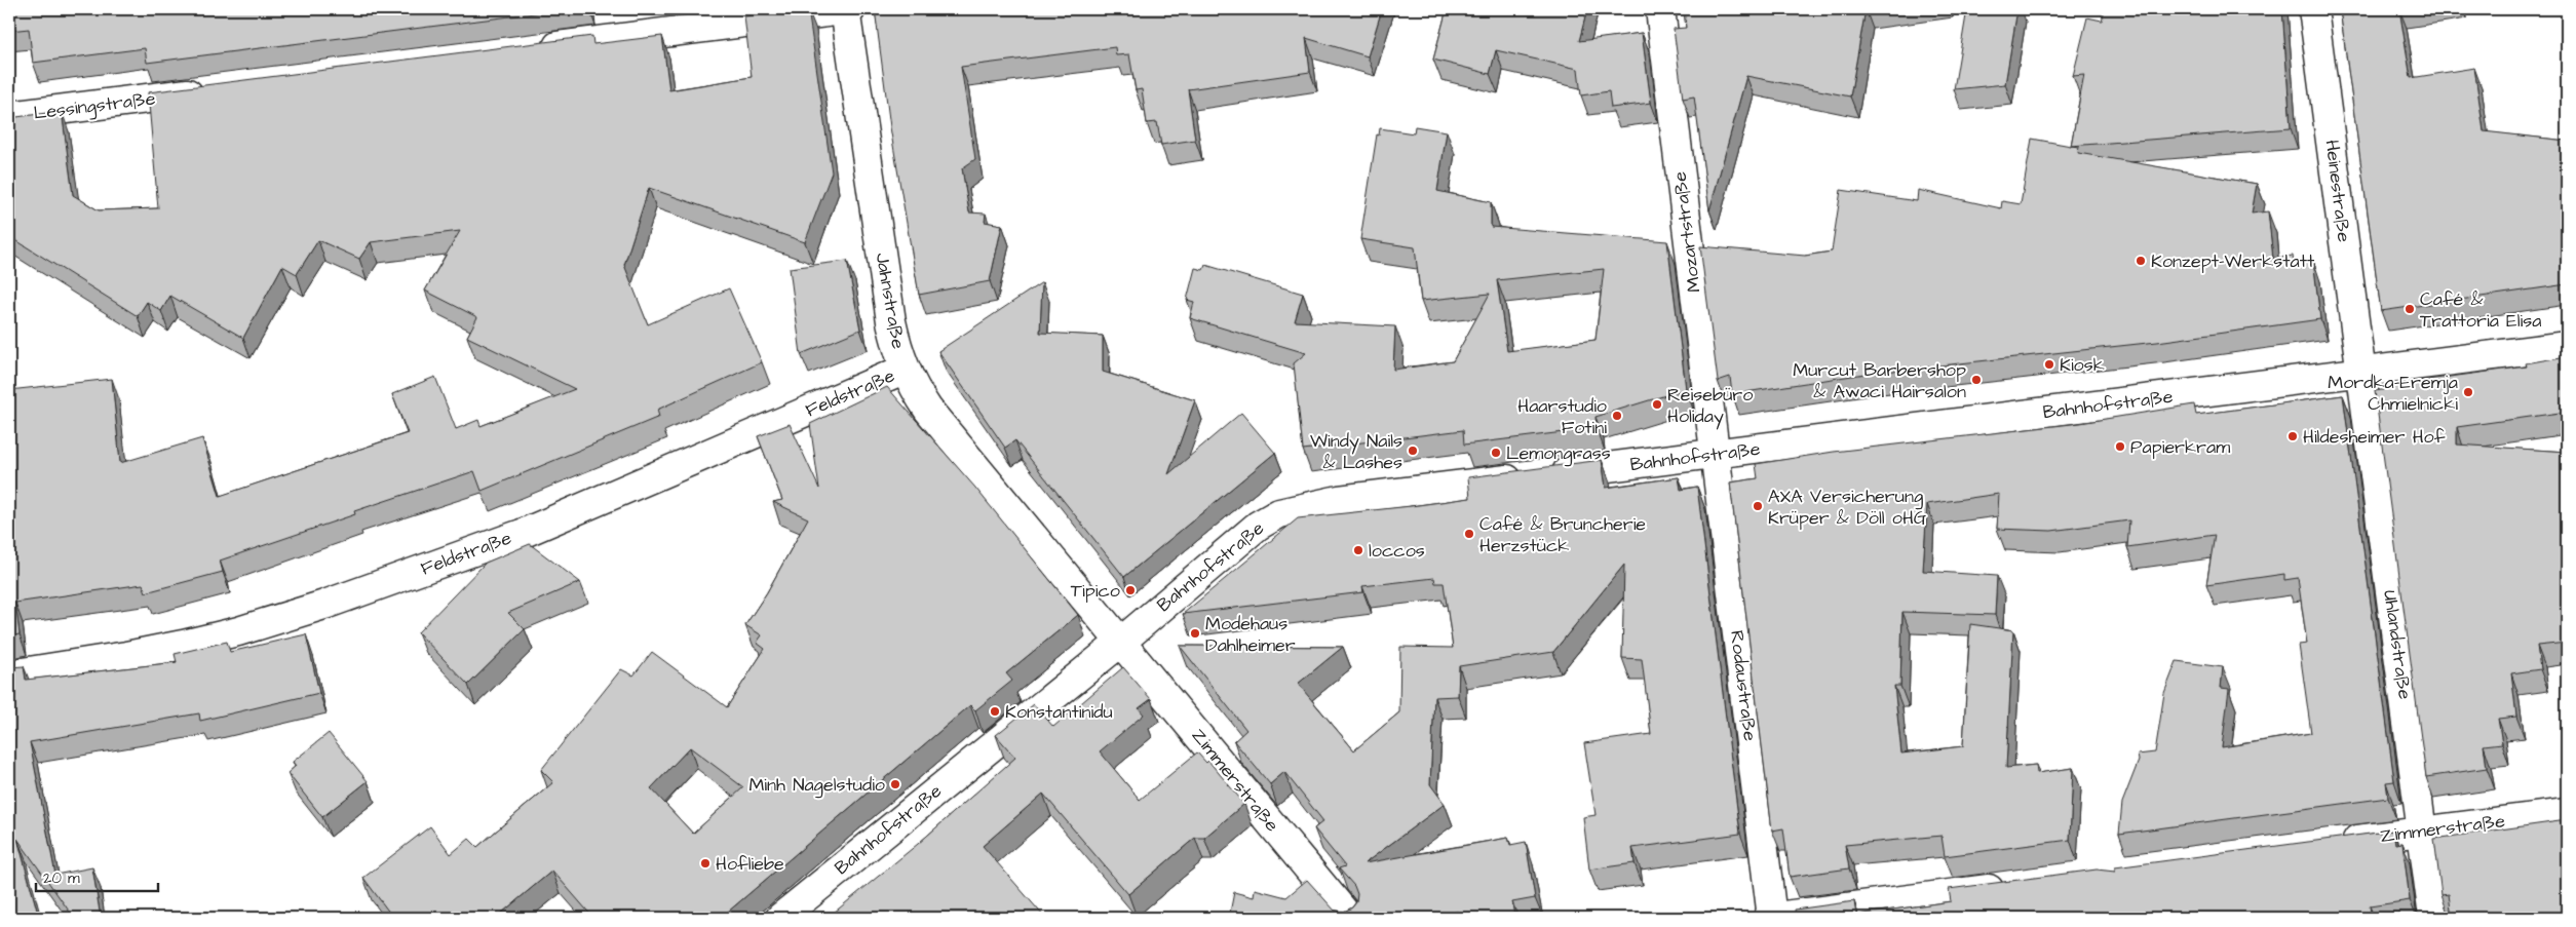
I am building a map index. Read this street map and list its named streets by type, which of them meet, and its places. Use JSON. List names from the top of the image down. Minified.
{"streets":{"street":["Lessingstraße","Heinestraße","Mozartstraße","Jahnstraße","Feldstraße","Bahnhofstraße","Uhlandstraße","Rodaustraße","Zimmerstraße"]},"crossings":[["Heinestraße","Bahnhofstraße"],["Heinestraße","Uhlandstraße"],["Mozartstraße","Bahnhofstraße"],["Mozartstraße","Rodaustraße"],["Jahnstraße","Feldstraße"],["Jahnstraße","Bahnhofstraße"],["Jahnstraße","Zimmerstraße"],["Bahnhofstraße","Uhlandstraße"],["Bahnhofstraße","Rodaustraße"],["Bahnhofstraße","Zimmerstraße"],["Uhlandstraße","Zimmerstraße"]],"places":["Konzept-Werkstatt","Café & Trattoria Elisa","Kiosk","Murcut Barbershop & Awaci Hairsalon","Mordka-Eremja Chmielnicki","Reisebüro Holiday","Haarstudio Fotini","Hildesheimer Hof","Papierkram","Windy Nails & Lashes","Lemongrass","AXA Versicherung Krüper & Döll oHG","Café & Bruncherie Herzstück","loccos","Tipico","Modehaus Dahlheimer","Konstantinidu","Minh Nagelstudio","Hofliebe"],"scale_bar":"20 m"}
